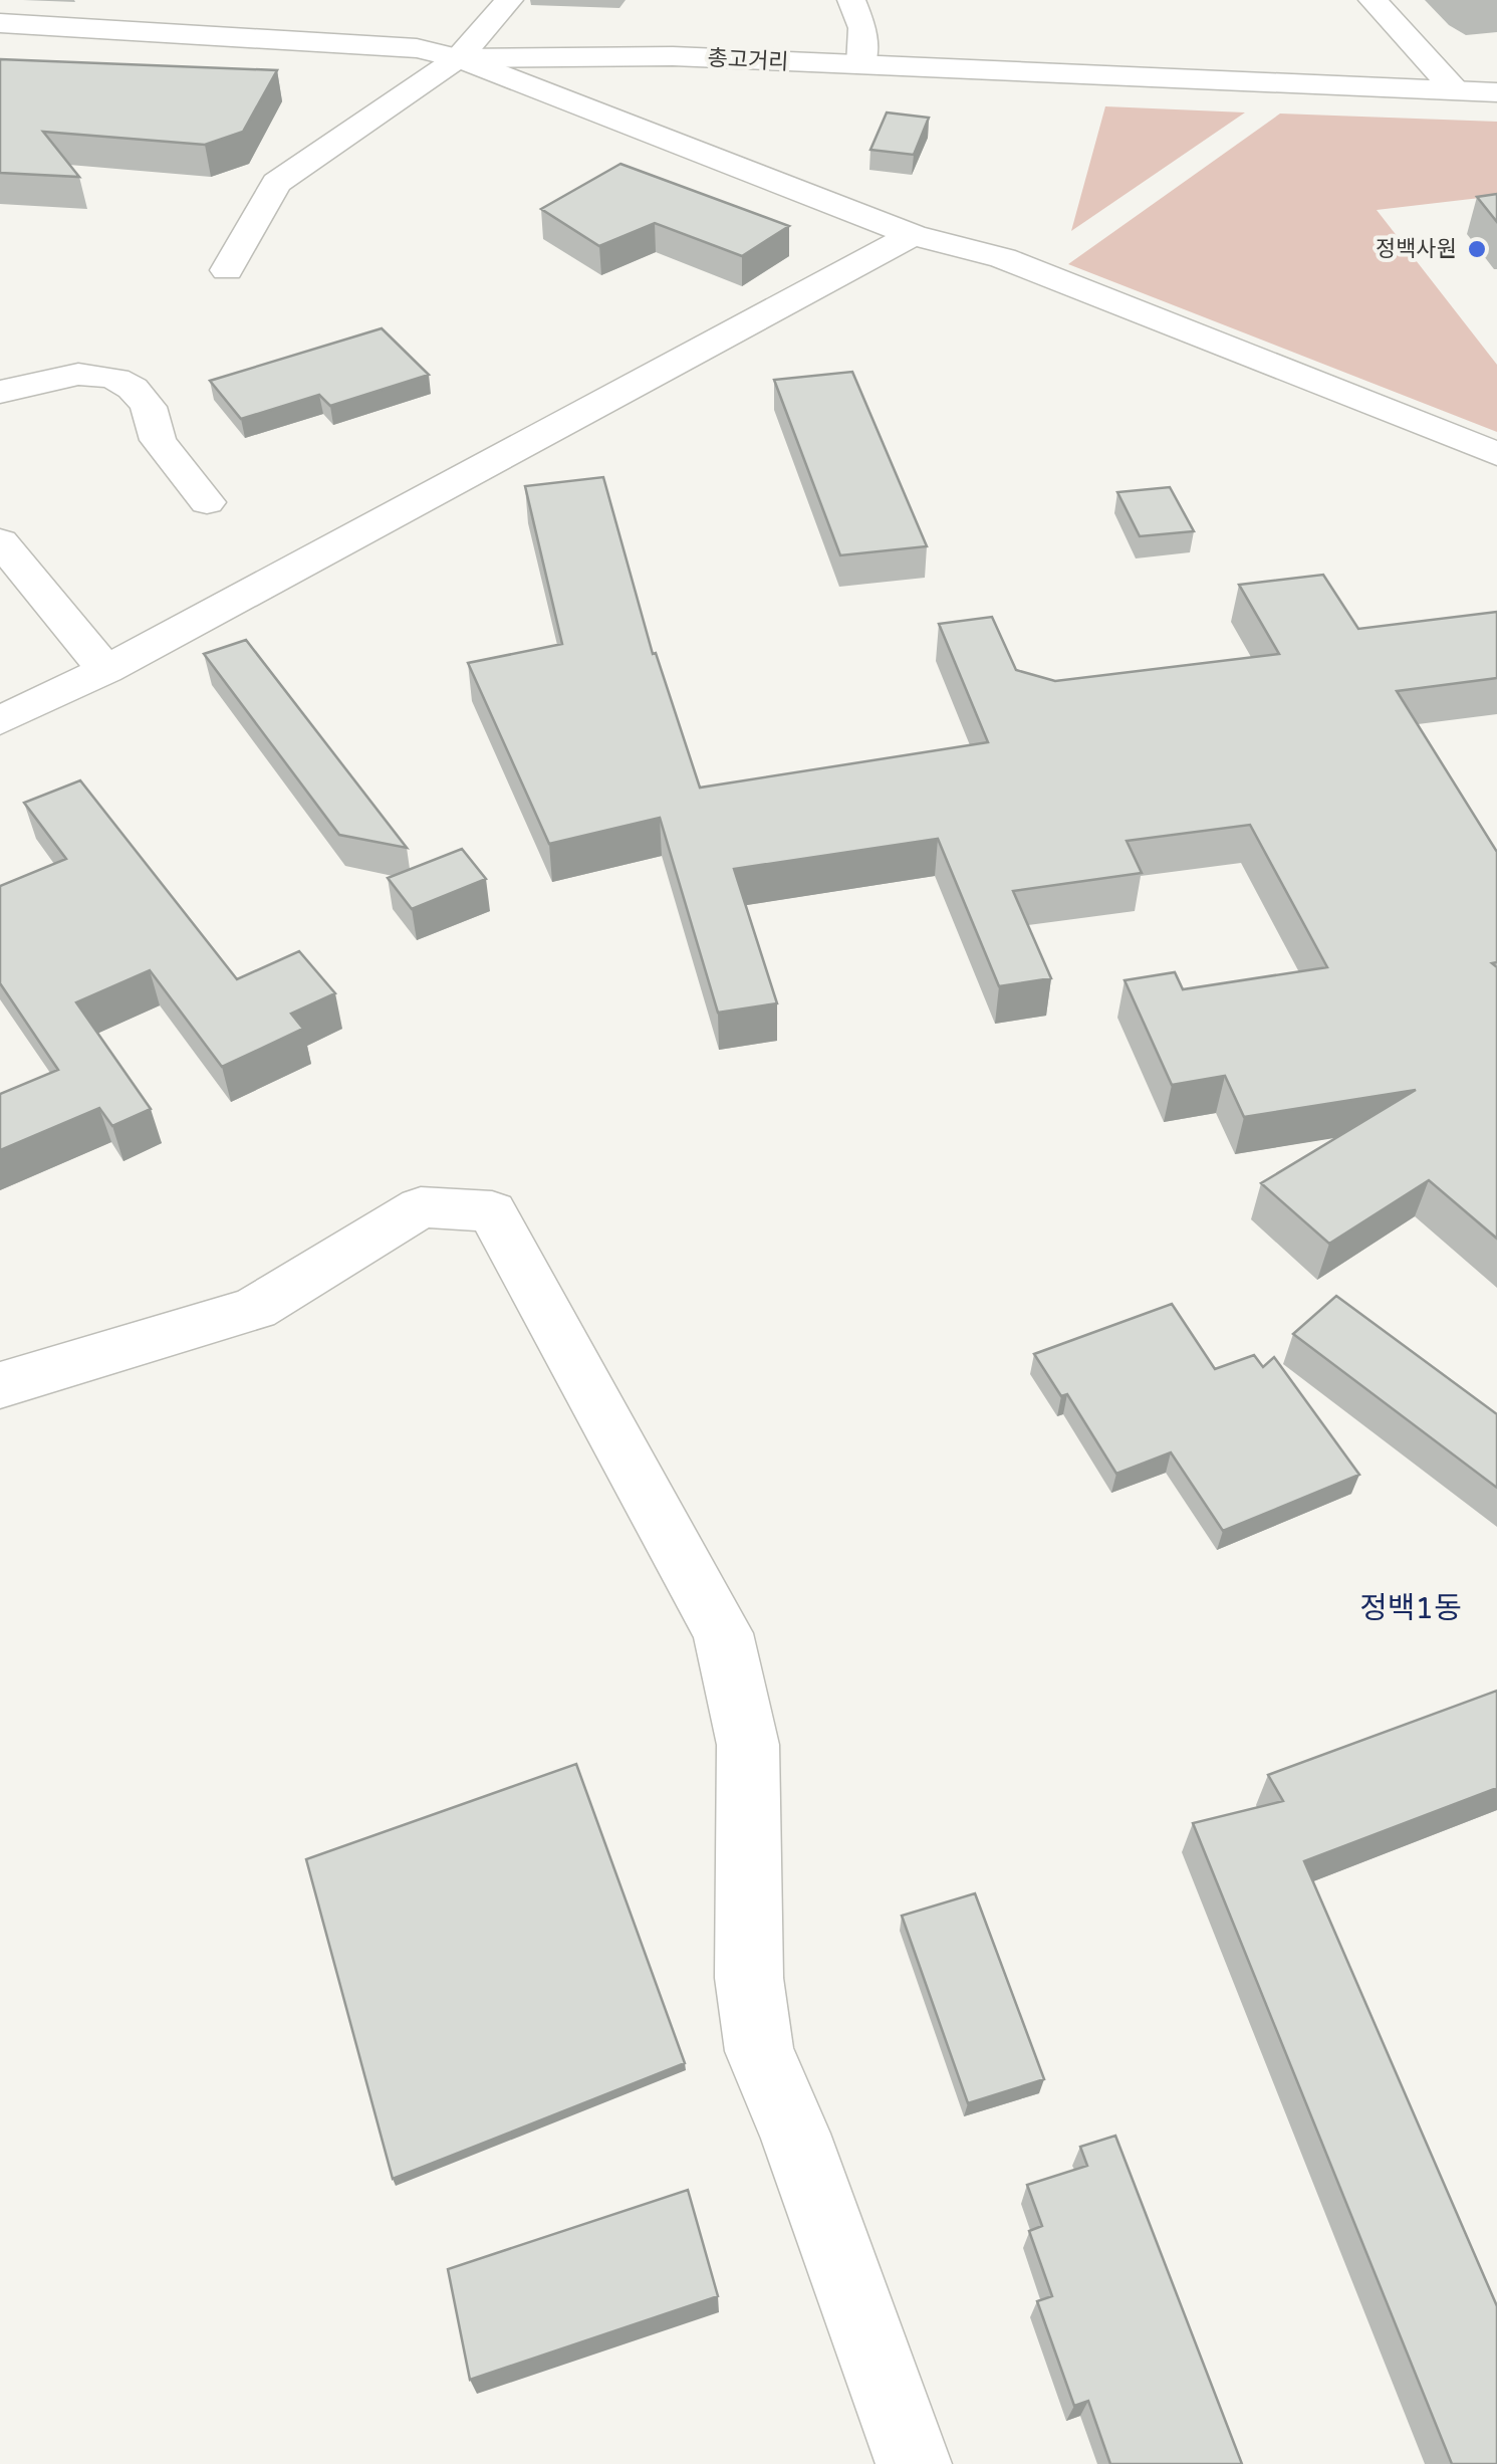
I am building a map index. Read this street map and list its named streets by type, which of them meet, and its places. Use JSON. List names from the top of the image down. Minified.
{"streets":{"main road":["총고거리"]},"districts":["정백1동"],"places":["정백사원"]}
